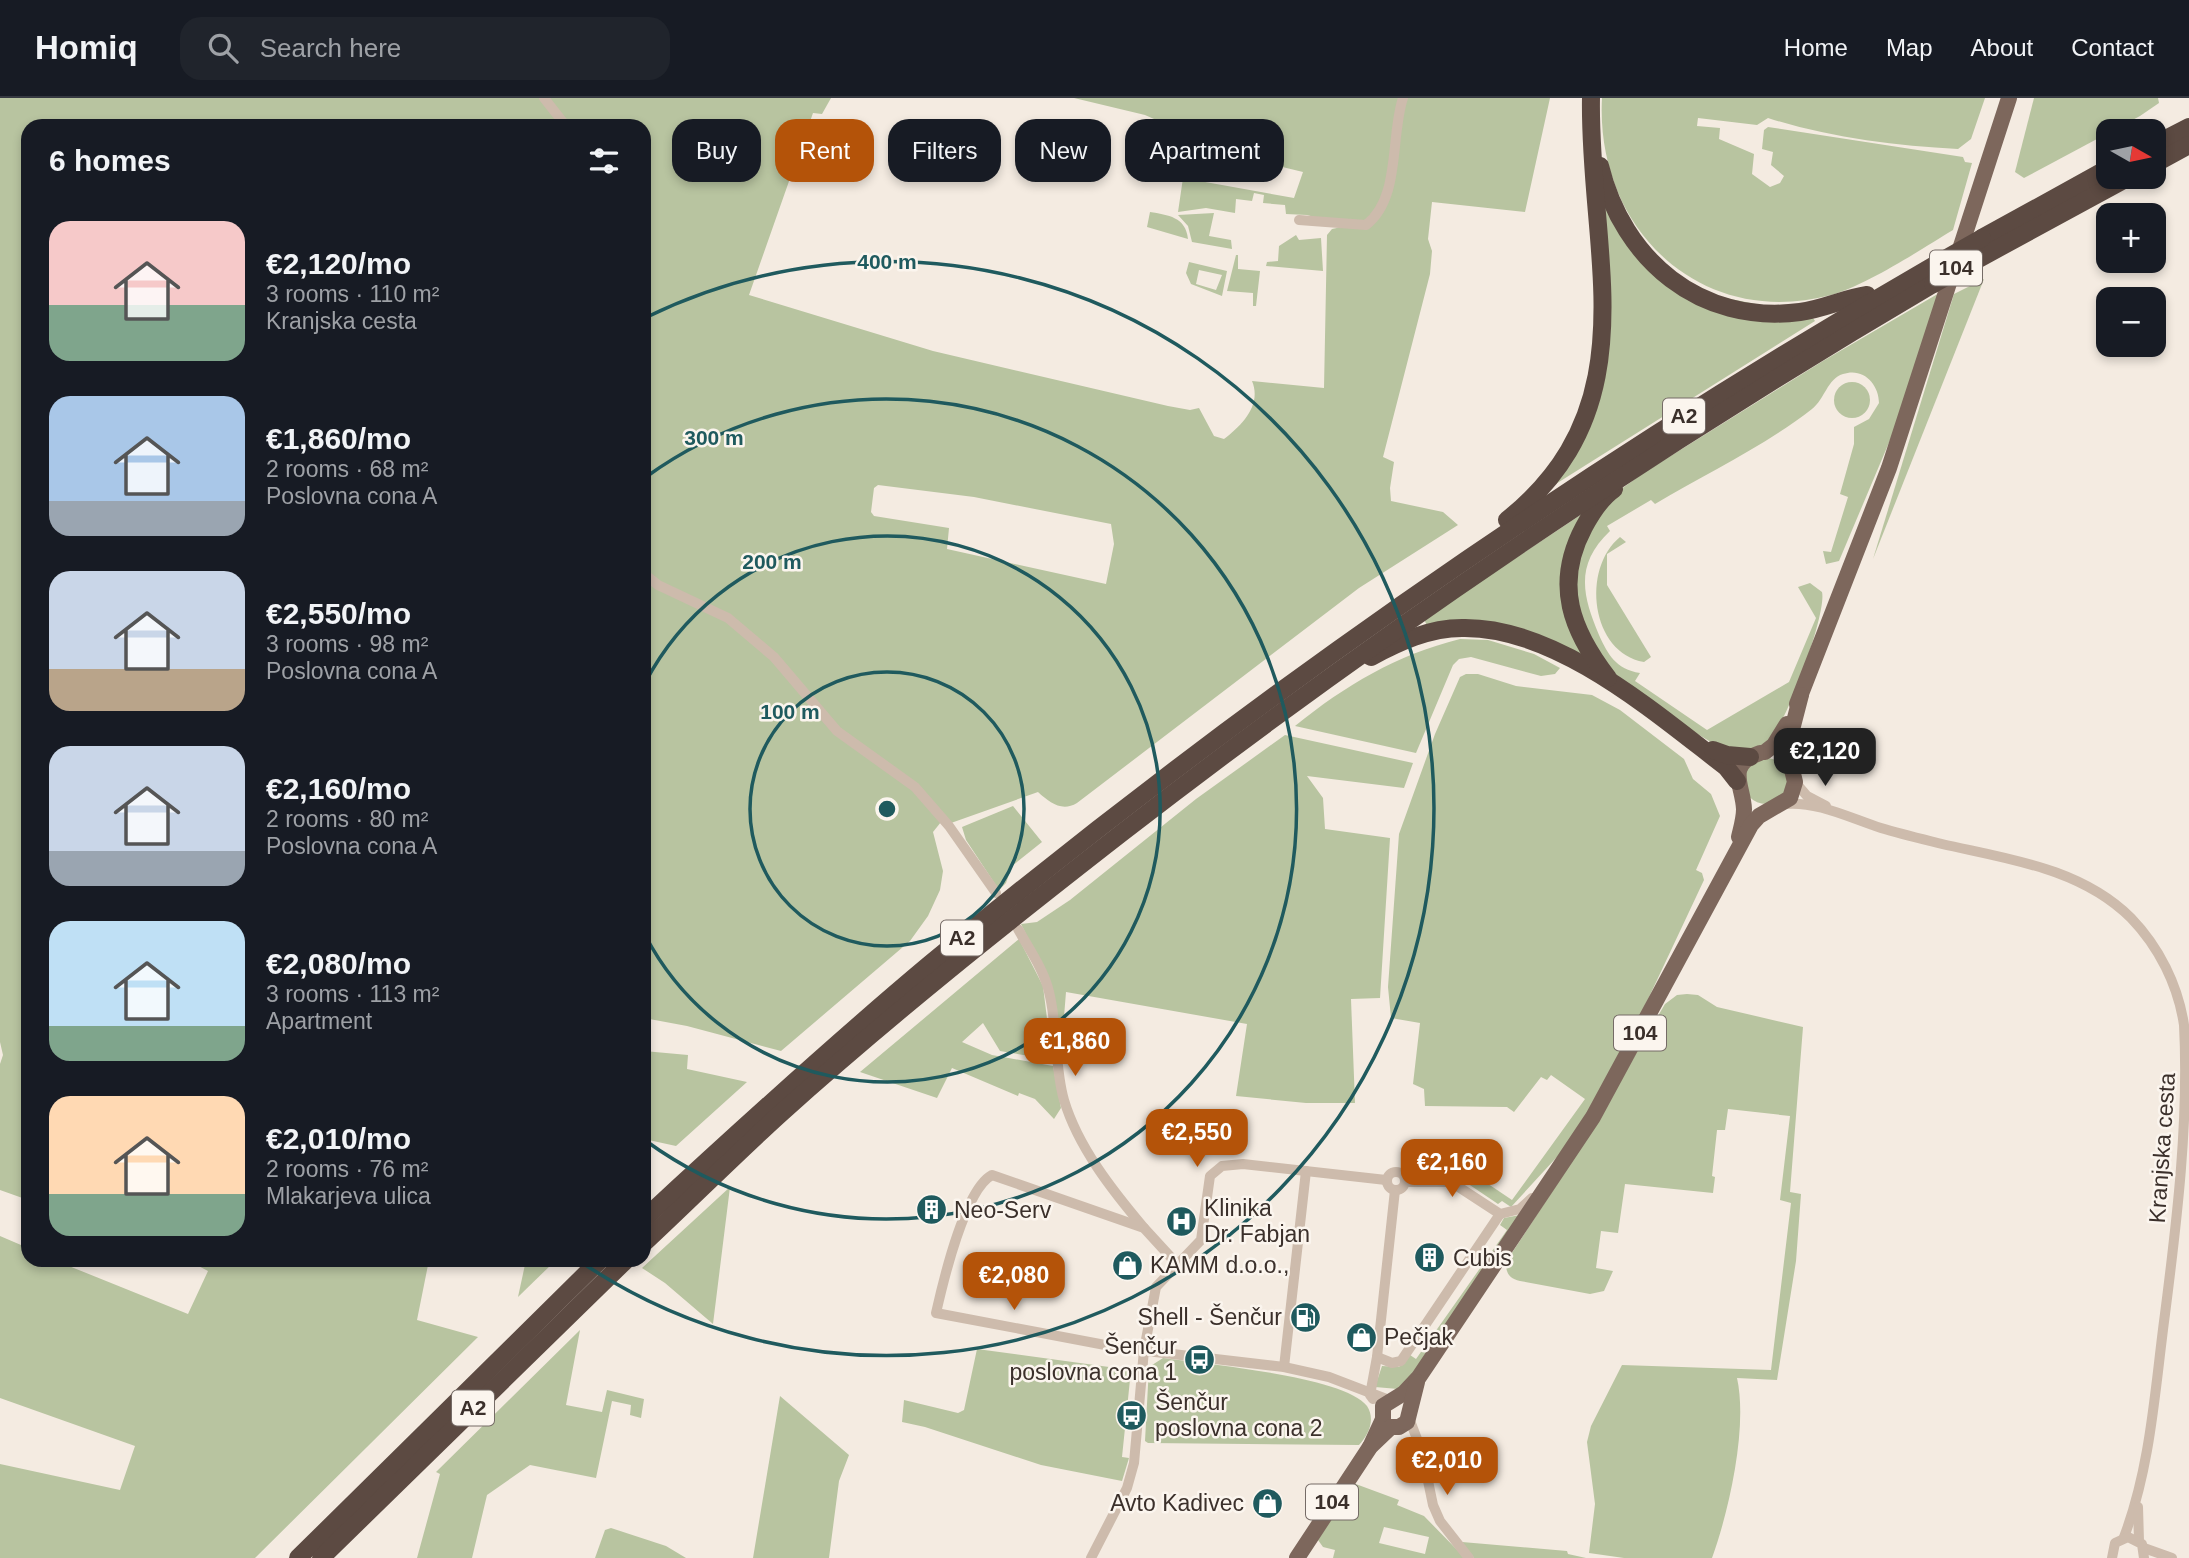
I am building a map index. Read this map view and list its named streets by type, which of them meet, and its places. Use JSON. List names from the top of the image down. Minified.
{"streets":{"highway":["A2"],"main road":["104"],"street":["Kranjska cesta"]},"places":{"building":["Neo-Serv","Cubis"],"hospital":["Klinika Dr. Fabjan"],"shop":["KAMM d.o.o.,","Pečjak","Avto Kadivec"],"fuel station":["Shell - Šenčur"],"bus stop":["Šenčur poslovna cona 1","Šenčur poslovna cona 2"]},"north":"right","page":{"header":"Homiq","search":"Search here","nav":["Home","Map","About","Contact"],"map_buttons":["+","−"],"chip":["Buy","Rent","Filters","New","Apartment"],"heading":"6 homes","list":[{"name":"€2,120/mo","note":"3 rooms · 110 m² · Kranjska cesta"},{"name":"€1,860/mo","note":"2 rooms · 68 m² · Poslovna cona A"},{"name":"€2,550/mo","note":"3 rooms · 98 m² · Poslovna cona A"},{"name":"€2,160/mo","note":"2 rooms · 80 m² · Poslovna cona A"},{"name":"€2,080/mo","note":"3 rooms · 113 m² · Apartment"},{"name":"€2,010/mo","note":"2 rooms · 76 m² · Mlakarjeva ulica"}],"price":["€2,120","€1,860","€2,550","€2,160","€2,080","€2,010"]},"rings":["400 m","300 m","200 m","100 m"]}
